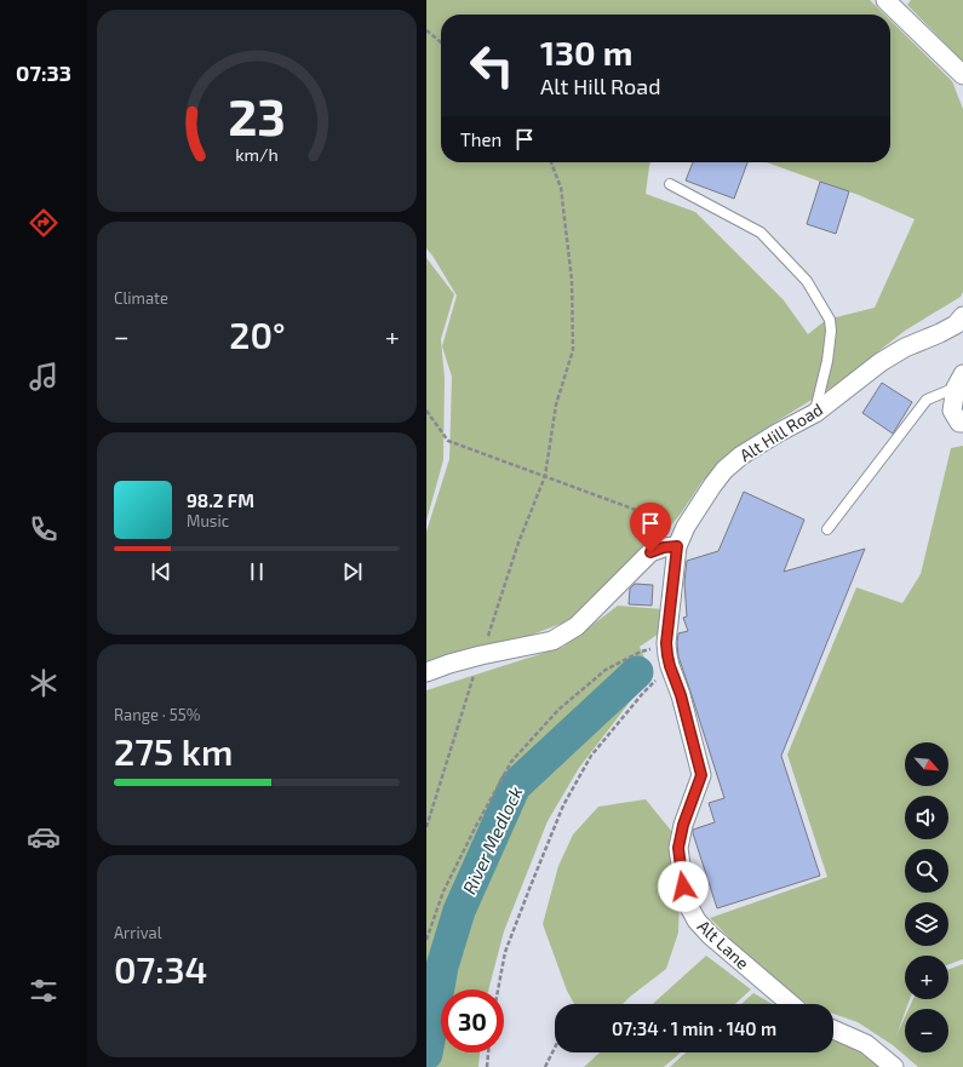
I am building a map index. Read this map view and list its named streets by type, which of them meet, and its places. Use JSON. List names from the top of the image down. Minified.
{"streets":{"street":["Alt Hill Road","Alt Lane"]},"crossings":[["Alt Hill Road","Alt Lane"]],"water":["River Medlock"],"north":"bottom right","page":{"tabs":"07:33","turn":["130 m","Alt Hill Road"],"then":"Then","tile":["Climate",["Range · 55%","275 km"],["Arrival","07:34"]],"heat":["−","20°","+"],"song":["98.2 FM","Music"],"map_buttons":["+","−"],"limit":"30","trip":"07:34 · 1 min · 140 m","gauge":["23","km/h"]}}
